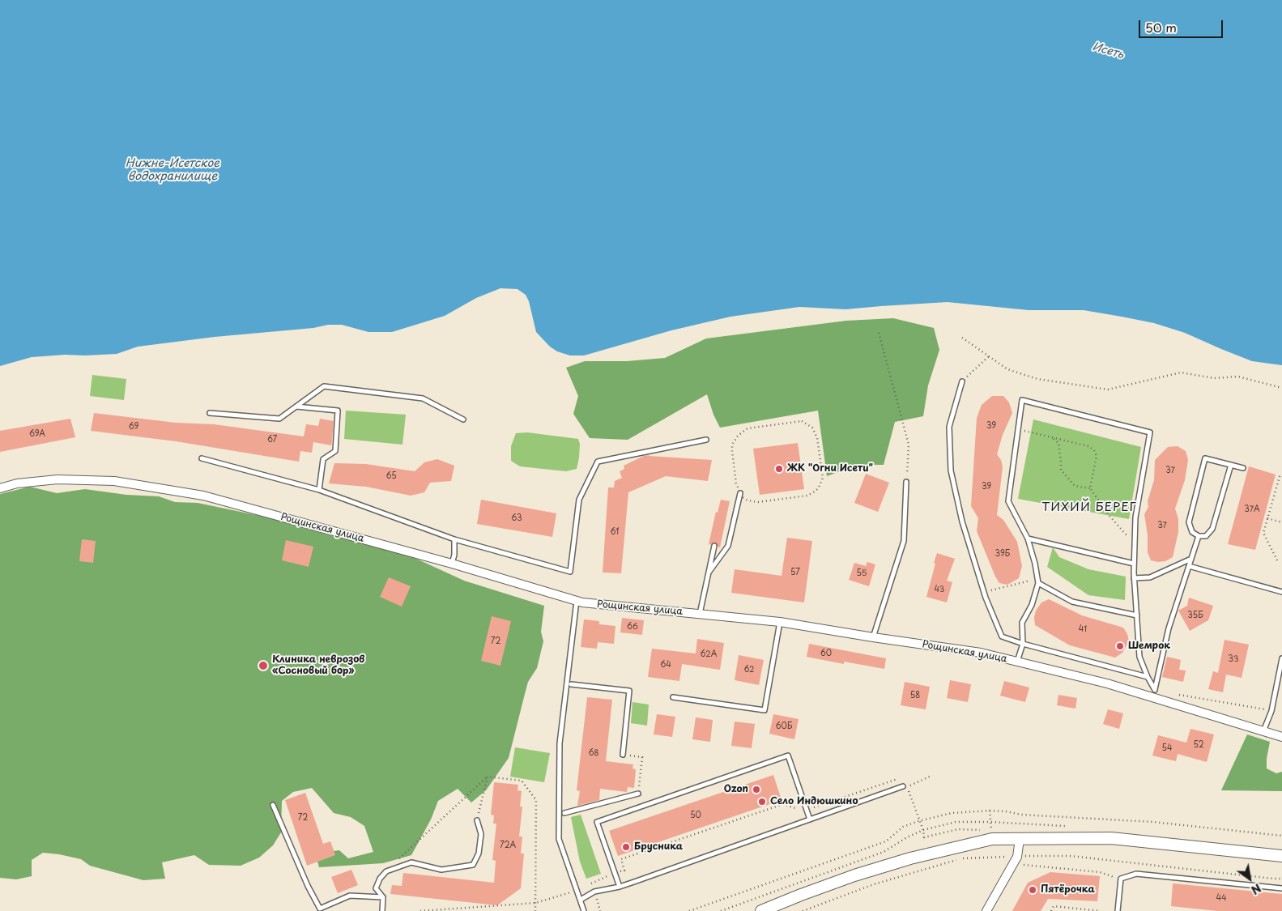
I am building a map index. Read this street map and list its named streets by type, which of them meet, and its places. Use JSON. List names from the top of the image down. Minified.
{"streets":{"street":["Рощинская улица"]},"districts":["ТИХИЙ БЕРЕГ"],"water":["Исеть","Нижне-Исетское водохранилище"],"places":["ЖК \"Огни Исети\"","Шемрок","Клиника неврозов «Сосновый бор»","Ozon","Село Индюшкино","Брусника","Пятёрочка"],"house_numbers":["39","69","69А","67","37","65","39","37А","63","37","61","39Б","57","55","43","35Б","66","41","72","60","62А","33","64","62","58","60Б","52","54","68","50","72","72А","44"],"scale_bar":"50 m","north":"bottom right"}
